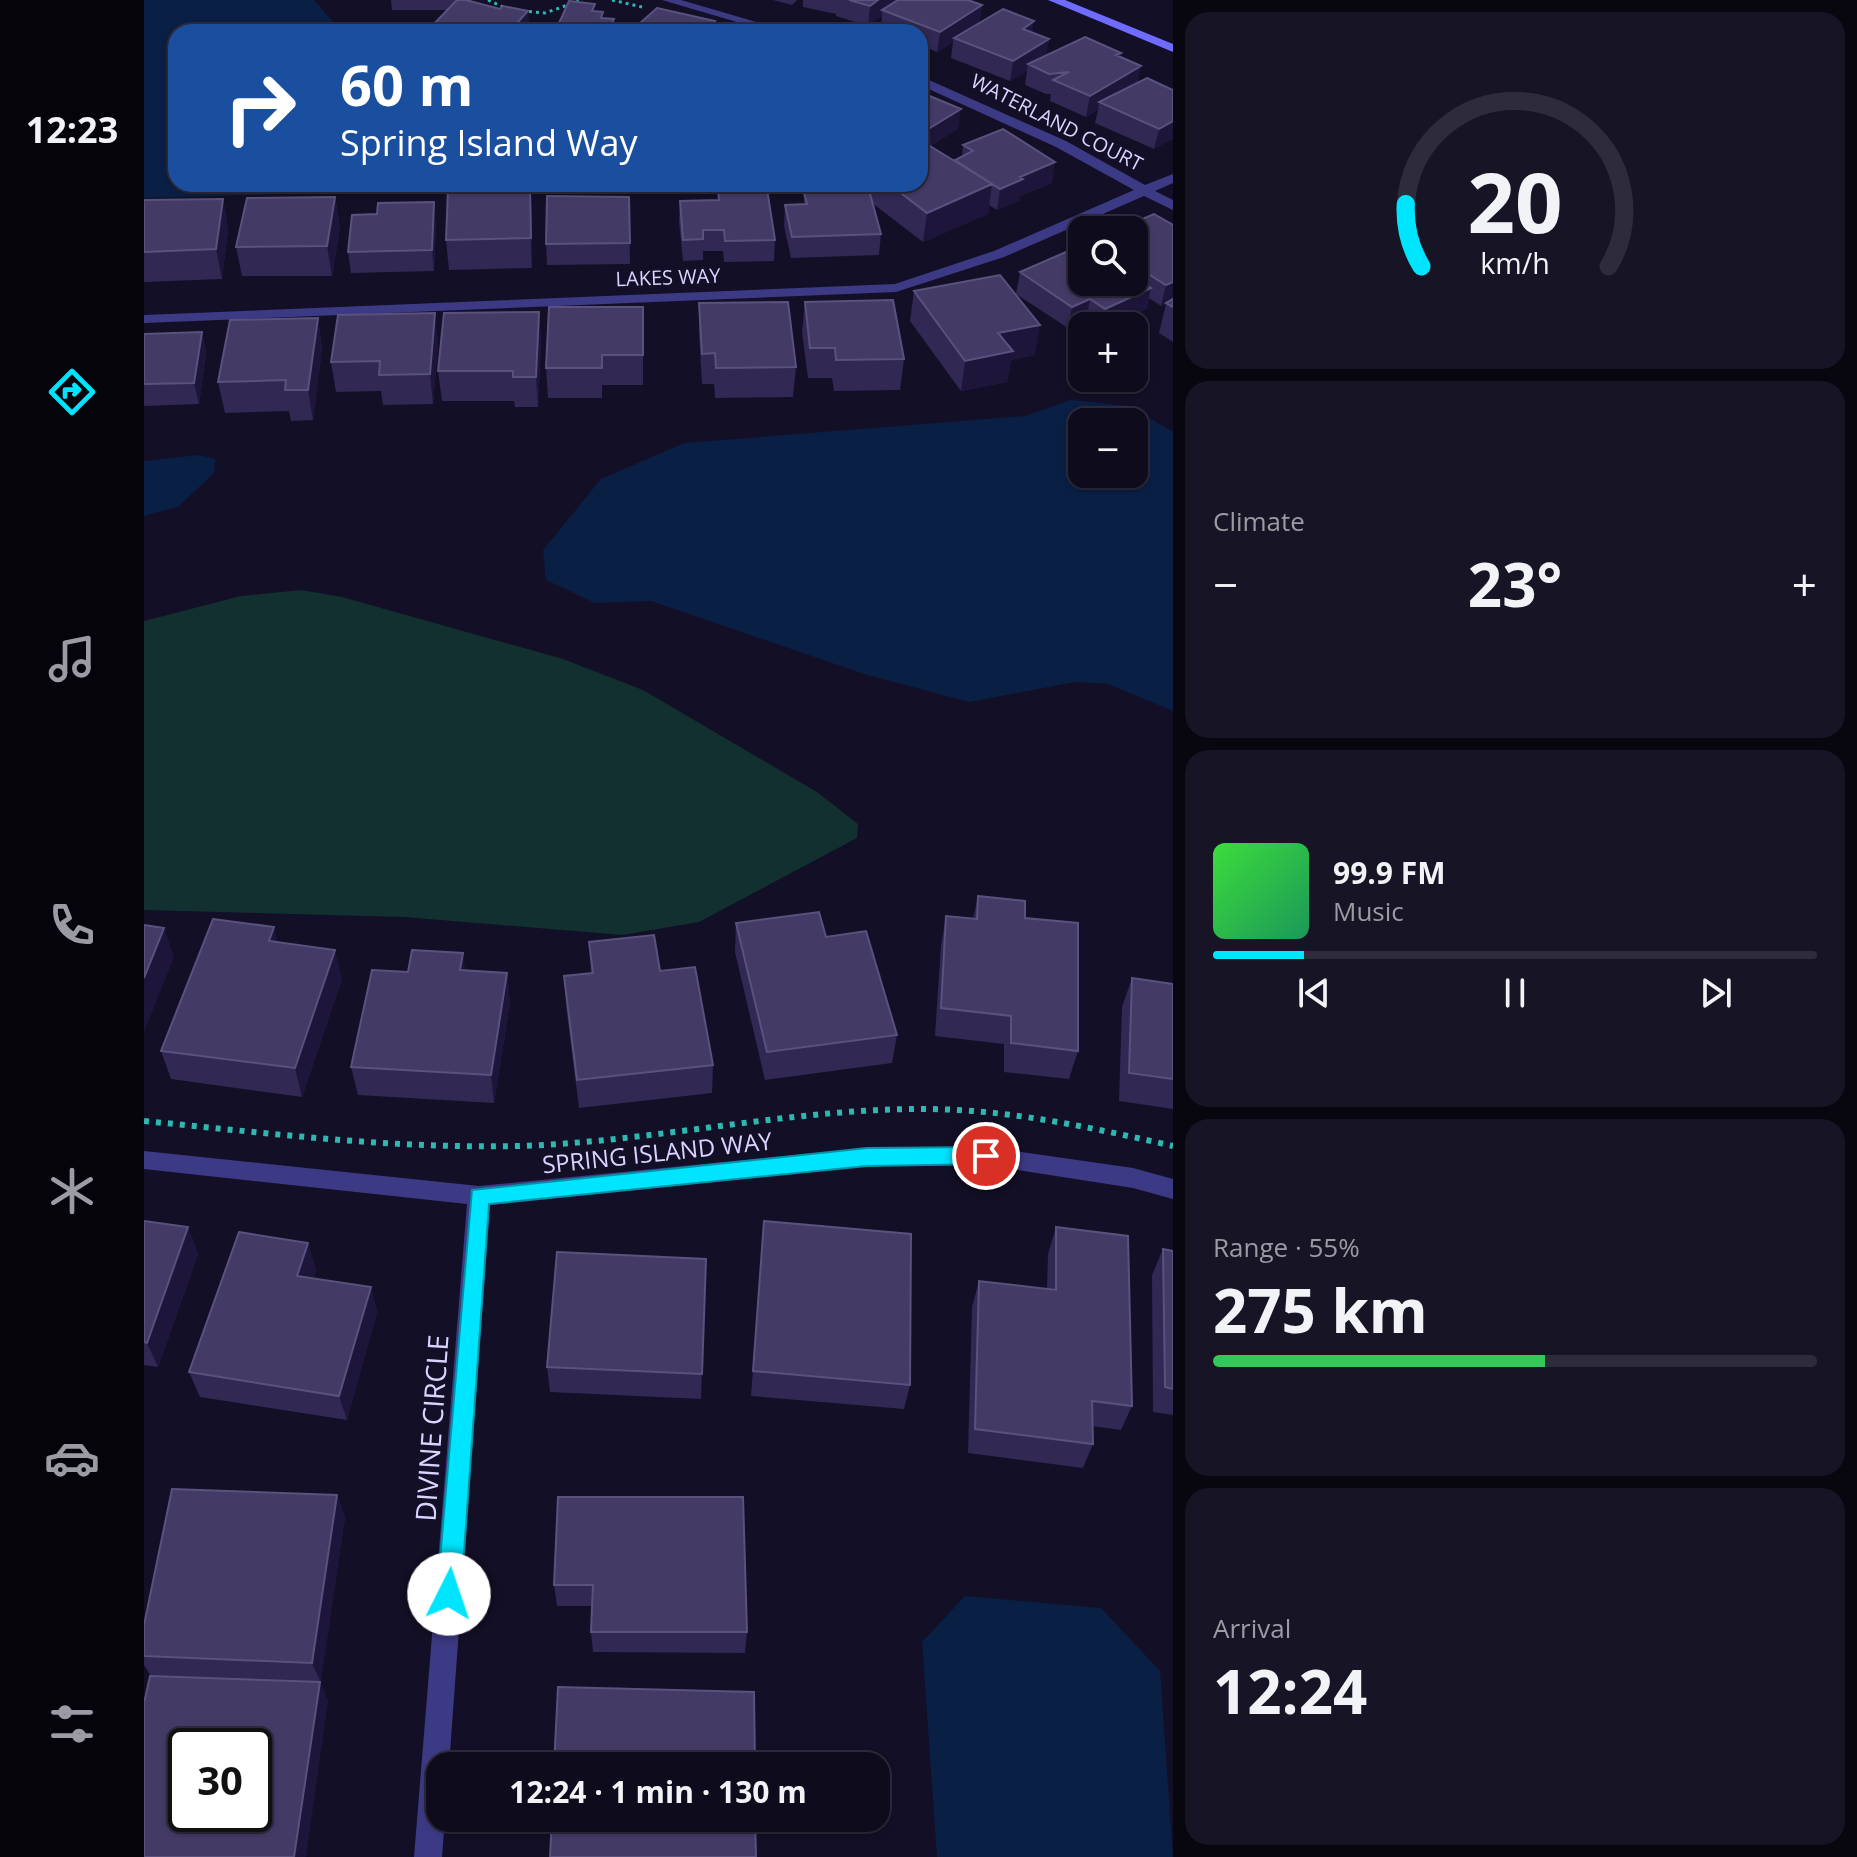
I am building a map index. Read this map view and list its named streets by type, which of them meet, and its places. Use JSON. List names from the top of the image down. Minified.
{"streets":{"street":["WATERLAND COURT","LAKES WAY","SPRING ISLAND WAY","DIVINE CIRCLE"]},"crossings":[["WATERLAND COURT","LAKES WAY"],["SPRING ISLAND WAY","DIVINE CIRCLE"]],"page":{"tabs":"12:23","turn":["60 m","Spring Island Way"],"map_buttons":["+","−"],"tile":["Climate",["Range · 55%","275 km"],["Arrival","12:24"]],"heat":["−","23°","+"],"song":["99.9 FM","Music"],"limit":"30","trip":"12:24 · 1 min · 130 m","gauge":["20","km/h"]}}
